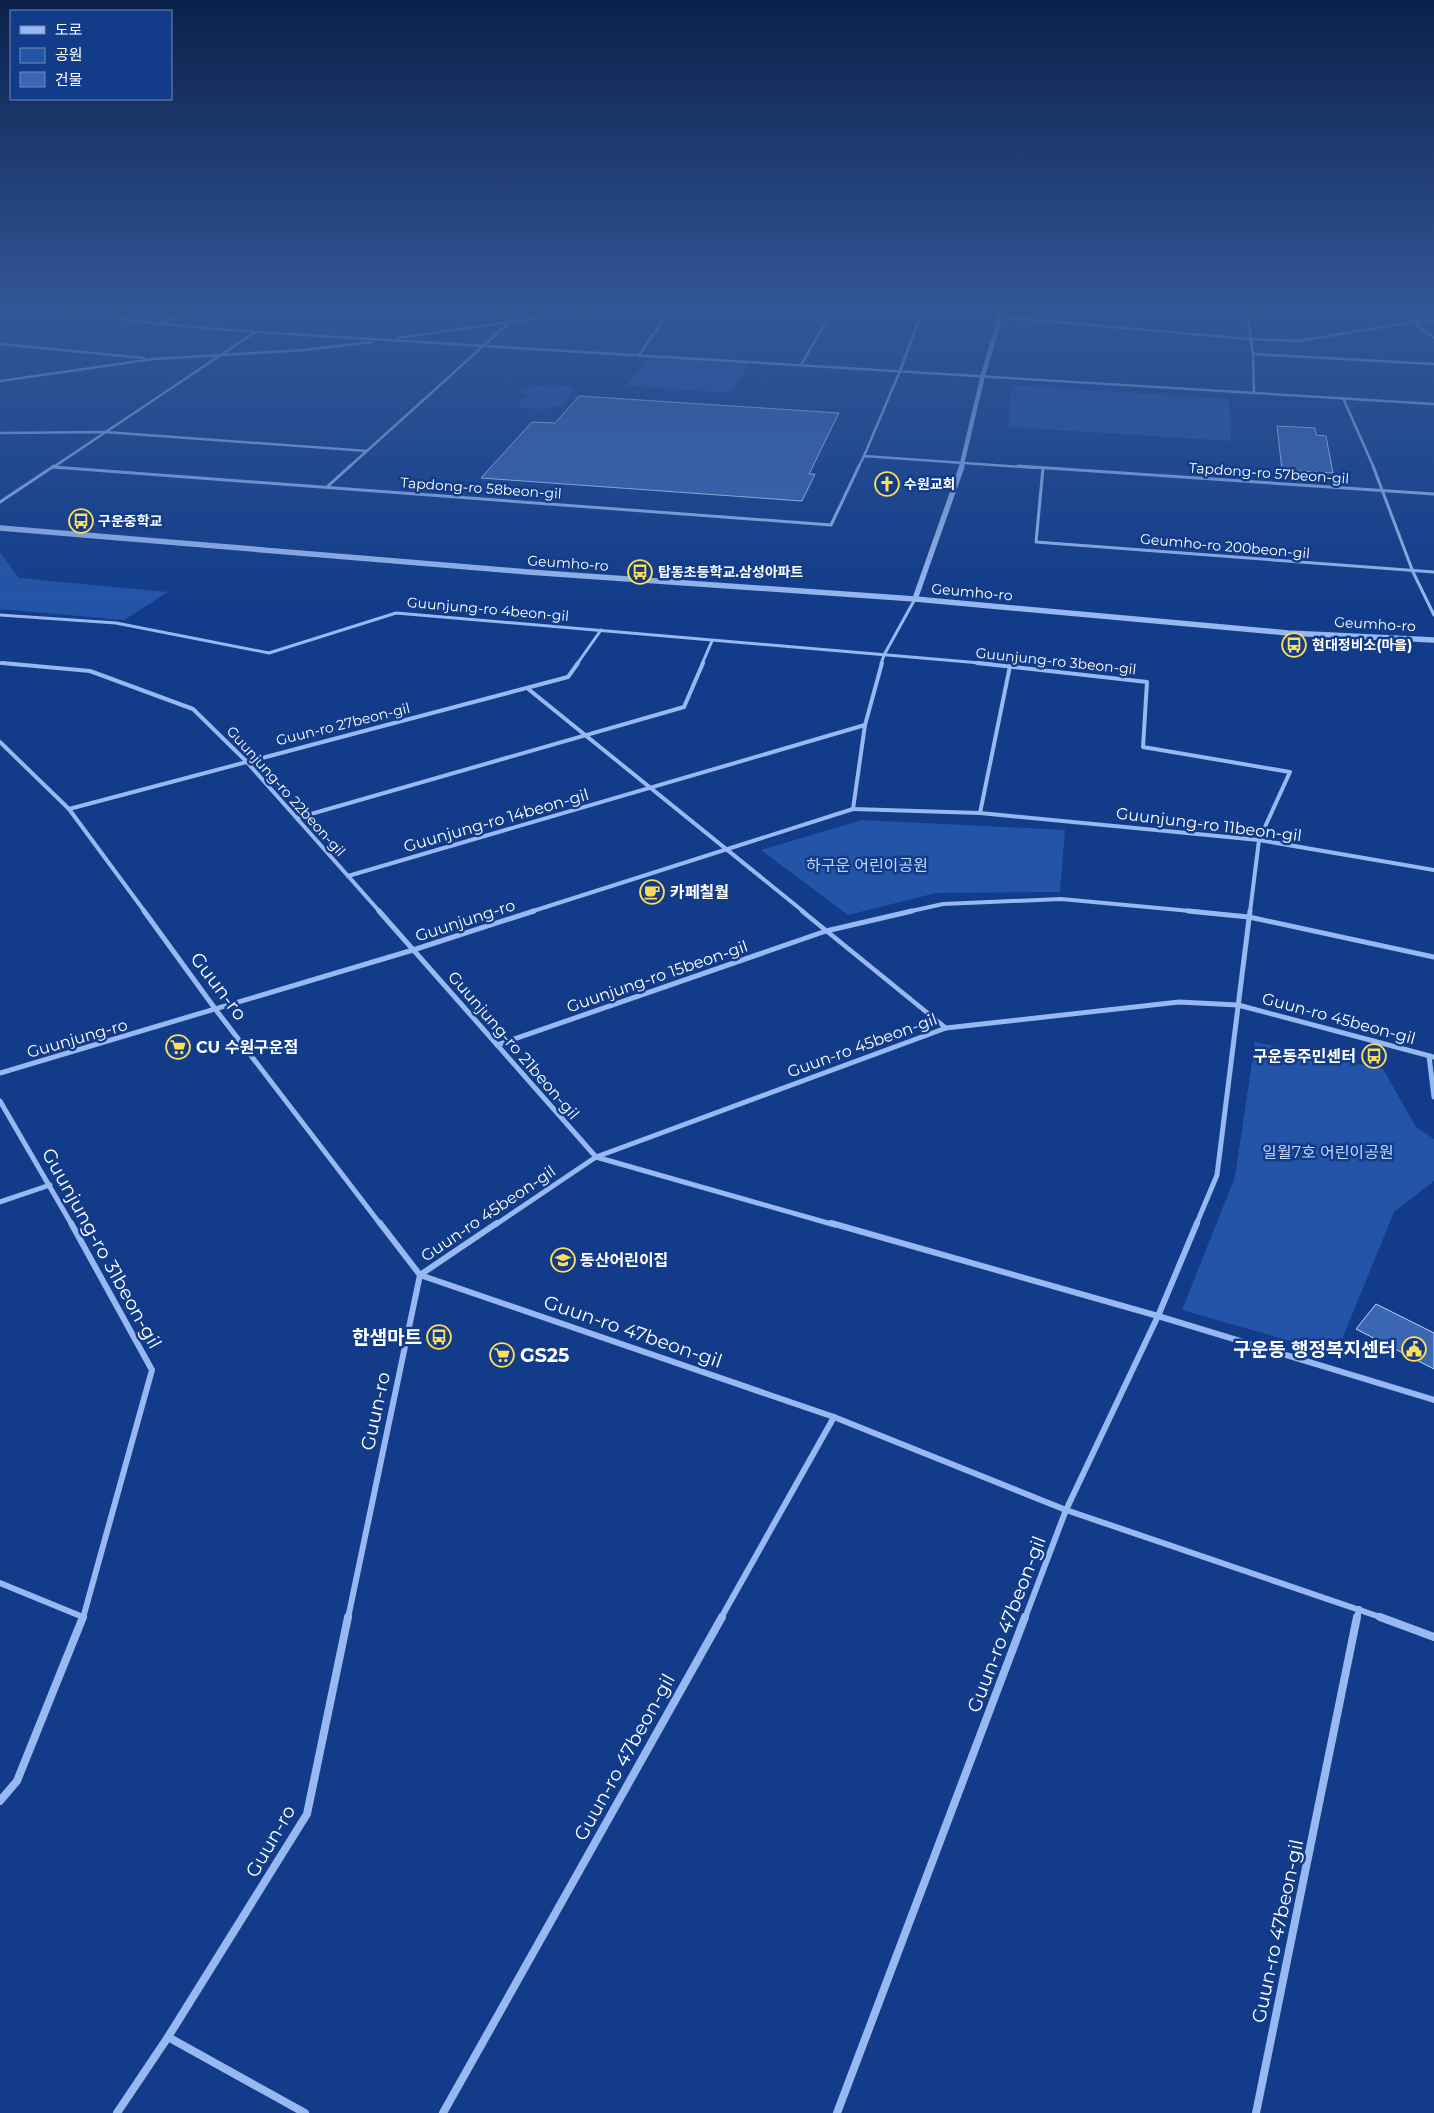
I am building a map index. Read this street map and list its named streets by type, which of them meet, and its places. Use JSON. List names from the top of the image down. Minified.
{"streets":{"street":["Tapdong-ro 57beon-gil","Tapdong-ro 58beon-gil","Geumho-ro 200beon-gil","Geumho-ro","Guunjung-ro 4beon-gil","Guunjung-ro 3beon-gil","Guun-ro 27beon-gil","Guunjung-ro 22beon-gil","Guunjung-ro 14beon-gil","Guunjung-ro 11beon-gil","Guunjung-ro","Guunjung-ro 15beon-gil","Guun-ro","Guun-ro 45beon-gil","Guunjung-ro 21beon-gil","Guunjung-ro 31beon-gil","Guun-ro 47beon-gil"]},"crossings":[["Tapdong-ro 57beon-gil","Geumho-ro 200beon-gil"],["Guunjung-ro 4beon-gil","Guunjung-ro 3beon-gil"],["Guunjung-ro 4beon-gil","Guun-ro 27beon-gil"],["Guunjung-ro 3beon-gil","Guunjung-ro 11beon-gil"],["Guunjung-ro 3beon-gil","Guun-ro 45beon-gil"],["Guun-ro 27beon-gil","Guunjung-ro 22beon-gil"],["Guun-ro 27beon-gil","Guun-ro"],["Guunjung-ro 22beon-gil","Guunjung-ro 14beon-gil"],["Guunjung-ro 22beon-gil","Guunjung-ro"],["Guunjung-ro 22beon-gil","Guunjung-ro 21beon-gil"],["Guunjung-ro 11beon-gil","Guunjung-ro"],["Guunjung-ro 11beon-gil","Guun-ro 45beon-gil"],["Guunjung-ro","Guun-ro"],["Guunjung-ro","Guunjung-ro 21beon-gil"],["Guunjung-ro 15beon-gil","Guunjung-ro 21beon-gil"],["Guun-ro","Guun-ro 45beon-gil"],["Guun-ro","Guun-ro 47beon-gil"],["Guun-ro 45beon-gil","Guunjung-ro 21beon-gil"],["Guun-ro 45beon-gil","Guun-ro 47beon-gil"]],"parks":["하구운 어린이공원","일월7호 어린이공원"],"places":{"church":["수원교회"],"bus stop":["구운중학교","탑동초등학교.삼성아파트","현대정비소(마을)","구운동주민센터","한샘마트"],"cafe":["카페칠월"],"supermarket":["CU 수원구운점","GS25"],"school or university":["동산어린이집"],"public building":["구운동 행정복지센터"]},"legend":["도로","공원","건물"]}
